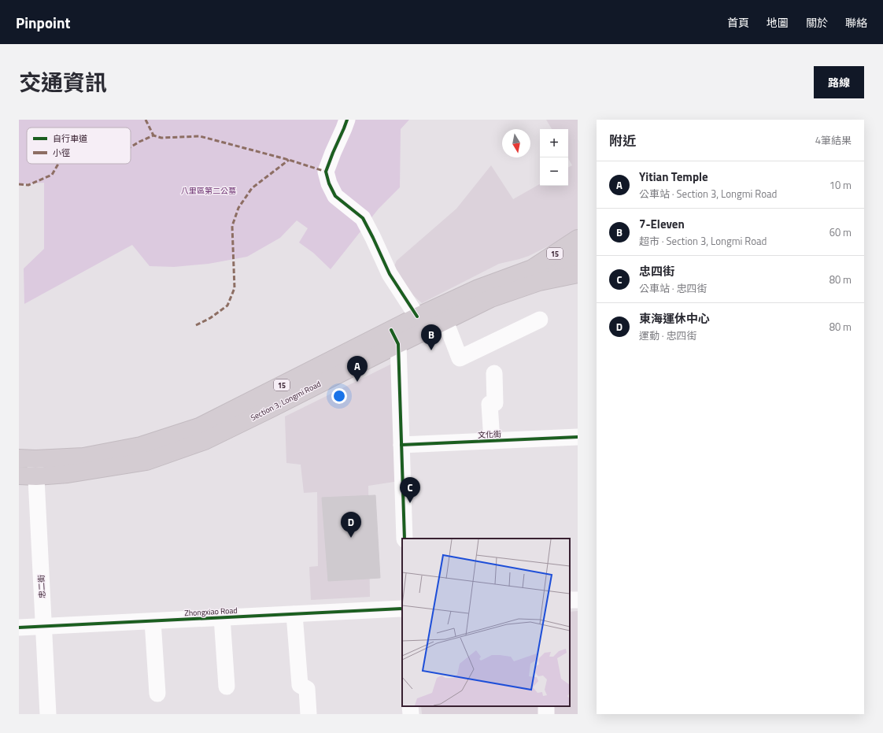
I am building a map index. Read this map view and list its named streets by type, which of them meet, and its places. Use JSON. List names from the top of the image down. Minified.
{"streets":{"main road":["15","Section 3, Longmi Road"],"street":["文化街","忠二街","Zhongxiao Road"]},"crossings":[["15","Section 3, Longmi Road"],["Section 3, Longmi Road","忠二街"],["忠二街","Zhongxiao Road"]],"parks":["八里區第二公墓"],"legend":["自行車道","小徑"],"north":"bottom","page":{"header":"Pinpoint","nav":["首頁","地圖","關於","聯絡"],"title":"交通資訊","buttons":"路線","heading":["附近","4筆結果"],"map_buttons":["+","−"],"list":[{"mark":"A","name":"Yitian Temple","note":"公車站 · Section 3, Longmi Road","value":"10 m"},{"mark":"B","name":"7-Eleven","note":"超市 · Section 3, Longmi Road","value":"60 m"},{"mark":"C","name":"忠四街","note":"公車站 · 忠四街","value":"80 m"},{"mark":"D","name":"東海運休中心","note":"運動 · 忠四街","value":"80 m"}],"pins":["B","A","C","D"]}}
